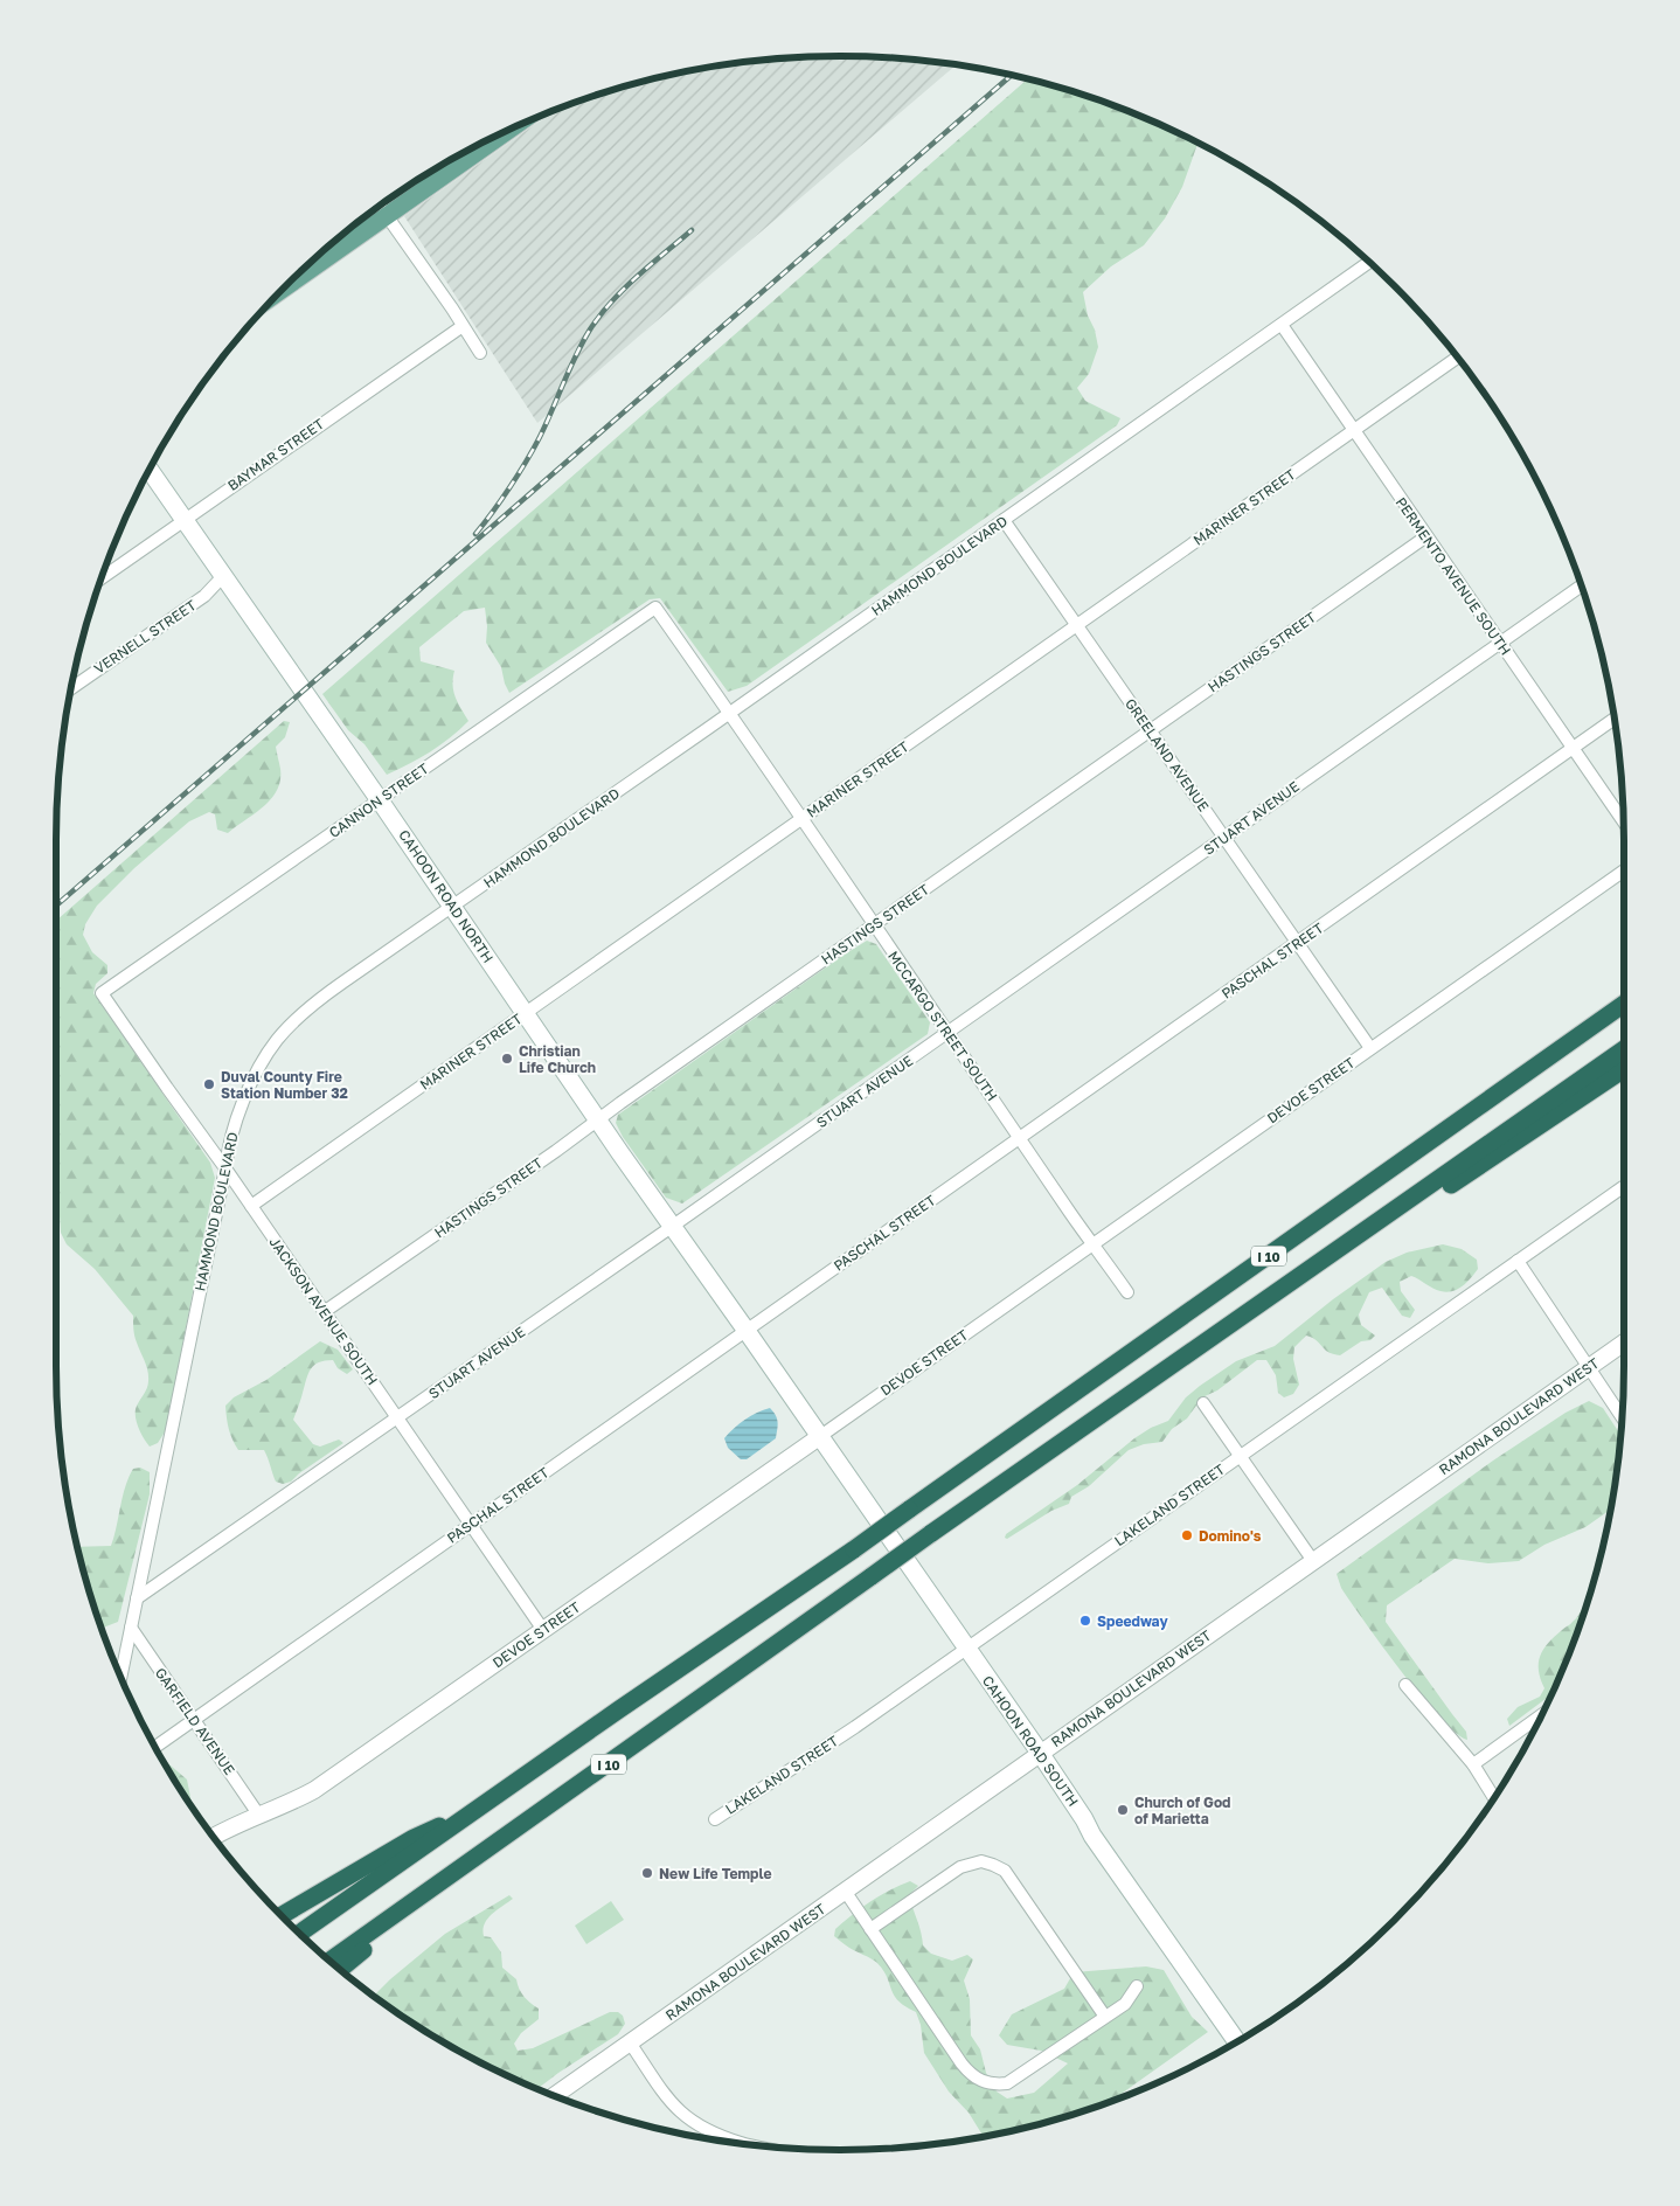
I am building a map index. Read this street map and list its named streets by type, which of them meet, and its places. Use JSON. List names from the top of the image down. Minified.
{"streets":{"highway":["I 10"],"main road":["CAHOON ROAD NORTH","CAHOON ROAD SOUTH"],"street":["BAYMAR STREET","MARINER STREET","HAMMOND BOULEVARD","PERMENTO AVENUE SOUTH","VERNELL STREET","HASTINGS STREET","GREELAND AVENUE","CANNON STREET","STUART AVENUE","PASCHAL STREET","MCCARGO STREET SOUTH","DEVOE STREET","JACKSON AVENUE SOUTH","RAMONA BOULEVARD WEST","LAKELAND STREET","GARFIELD AVENUE"]},"crossings":[["BAYMAR STREET","CAHOON ROAD NORTH"],["MARINER STREET","PERMENTO AVENUE SOUTH"],["MARINER STREET","GREELAND AVENUE"],["MARINER STREET","CAHOON ROAD NORTH"],["MARINER STREET","MCCARGO STREET SOUTH"],["MARINER STREET","JACKSON AVENUE SOUTH"],["HAMMOND BOULEVARD","PERMENTO AVENUE SOUTH"],["HAMMOND BOULEVARD","GREELAND AVENUE"],["HAMMOND BOULEVARD","STUART AVENUE"],["HAMMOND BOULEVARD","CAHOON ROAD NORTH"],["HAMMOND BOULEVARD","MCCARGO STREET SOUTH"],["HAMMOND BOULEVARD","JACKSON AVENUE SOUTH"],["HAMMOND BOULEVARD","GARFIELD AVENUE"],["PERMENTO AVENUE SOUTH","HASTINGS STREET"],["PERMENTO AVENUE SOUTH","STUART AVENUE"],["PERMENTO AVENUE SOUTH","PASCHAL STREET"],["VERNELL STREET","CAHOON ROAD NORTH"],["HASTINGS STREET","GREELAND AVENUE"],["HASTINGS STREET","CAHOON ROAD NORTH"],["HASTINGS STREET","MCCARGO STREET SOUTH"],["HASTINGS STREET","JACKSON AVENUE SOUTH"],["GREELAND AVENUE","STUART AVENUE"],["GREELAND AVENUE","PASCHAL STREET"],["GREELAND AVENUE","DEVOE STREET"],["CANNON STREET","CAHOON ROAD NORTH"],["CANNON STREET","MCCARGO STREET SOUTH"],["CANNON STREET","JACKSON AVENUE SOUTH"],["STUART AVENUE","CAHOON ROAD NORTH"],["STUART AVENUE","MCCARGO STREET SOUTH"],["STUART AVENUE","JACKSON AVENUE SOUTH"],["CAHOON ROAD NORTH","PASCHAL STREET"],["PASCHAL STREET","MCCARGO STREET SOUTH"],["PASCHAL STREET","JACKSON AVENUE SOUTH"],["PASCHAL STREET","GARFIELD AVENUE"],["MCCARGO STREET SOUTH","DEVOE STREET"],["DEVOE STREET","JACKSON AVENUE SOUTH"],["DEVOE STREET","GARFIELD AVENUE"],["DEVOE STREET","CAHOON ROAD SOUTH"],["RAMONA BOULEVARD WEST","CAHOON ROAD SOUTH"],["LAKELAND STREET","CAHOON ROAD SOUTH"]],"places":["Christian Life Church","Duval County Fire Station Number 32","Domino's","Speedway","Church of God of Marietta","New Life Temple"]}
